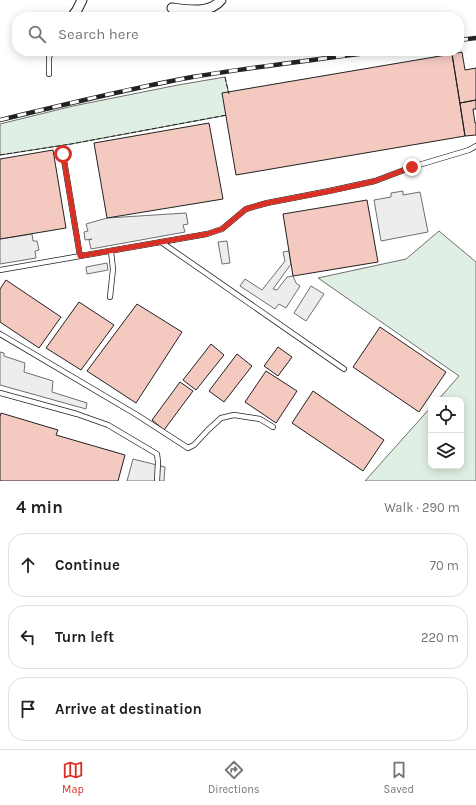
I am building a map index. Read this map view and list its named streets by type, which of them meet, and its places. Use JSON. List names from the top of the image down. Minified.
{"page":{"search":"Search here","heading":["4 min","Walk · 290 m"],"list":[["Continue","70 m"],["Turn left","220 m"],"Arrive at destination"],"nav":["Map","Directions","Saved"]}}
